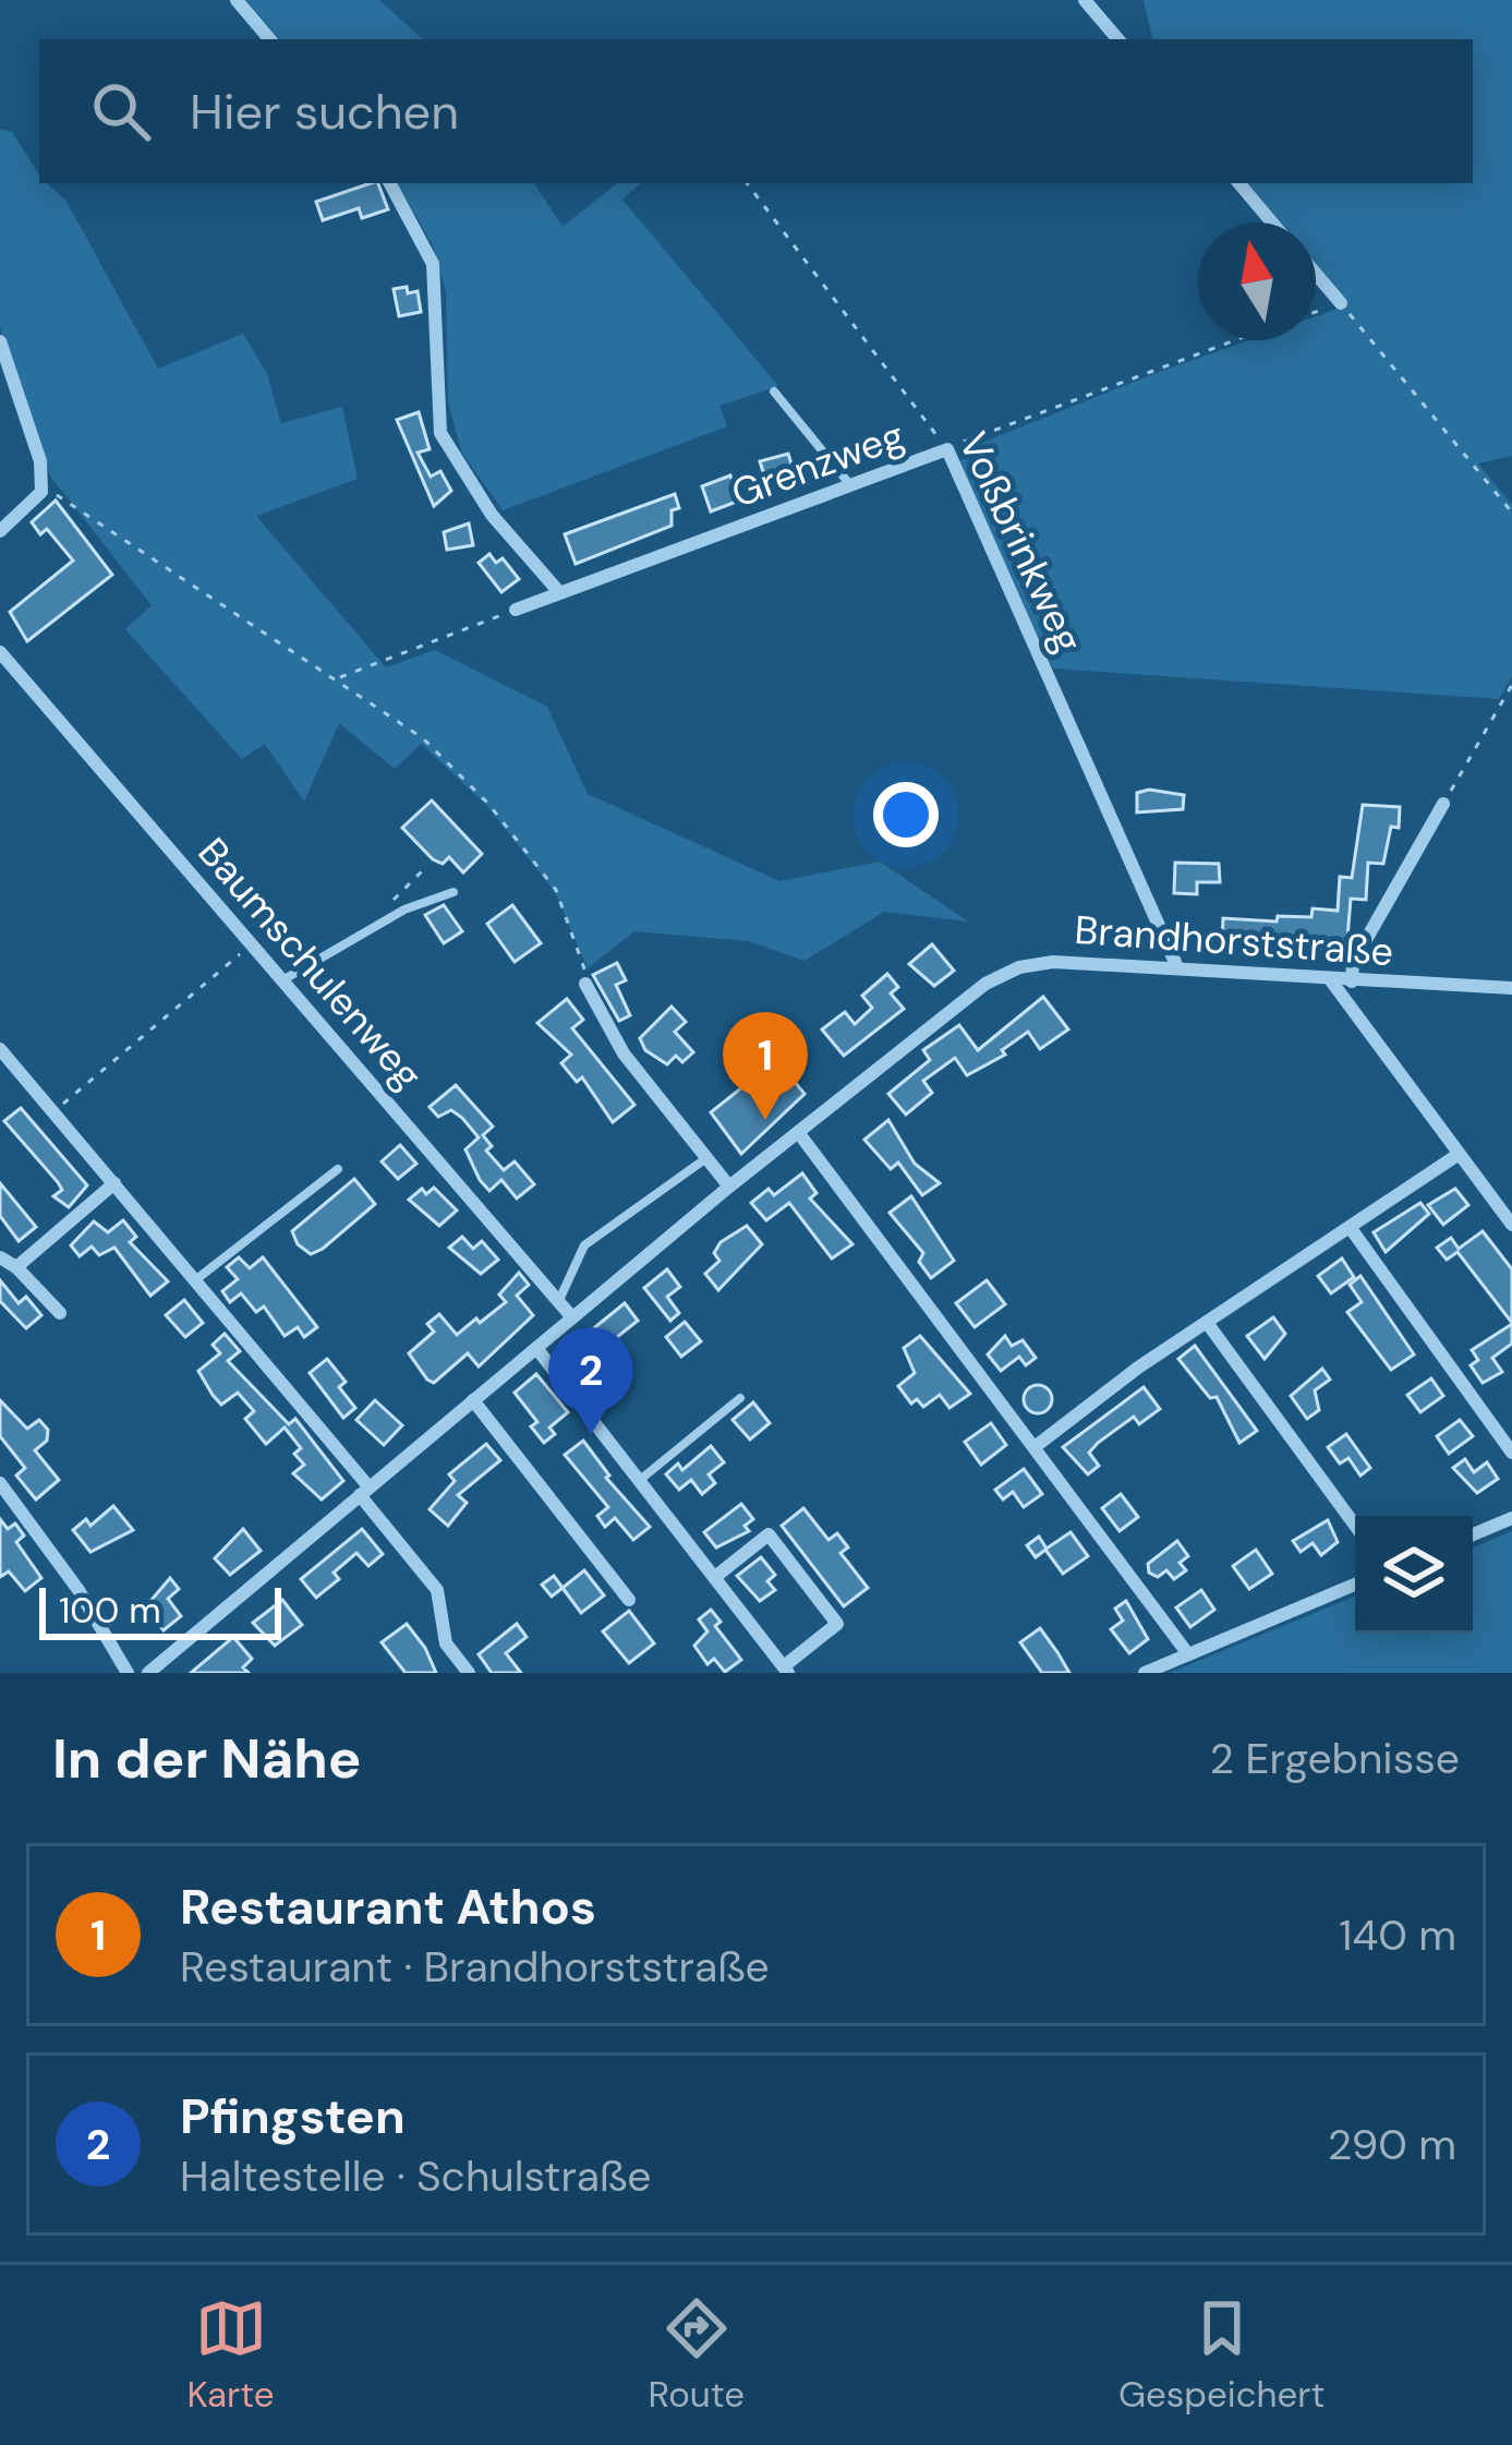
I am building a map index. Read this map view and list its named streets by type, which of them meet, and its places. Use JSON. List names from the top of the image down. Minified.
{"streets":{"street":["Grenzweg","Voßbrinkweg","Brandhorststraße","Baumschulenweg"]},"crossings":[["Grenzweg","Voßbrinkweg"],["Voßbrinkweg","Brandhorststraße"],["Brandhorststraße","Baumschulenweg"]],"scale_bar":"100 m","north":"top","page":{"search":"Hier suchen","pins":["1","2"],"scale":"100 m","heading":["In der Nähe","2 Ergebnisse"],"list":[{"mark":"1","name":"Restaurant Athos","note":"Restaurant · Brandhorststraße","value":"140 m"},{"mark":"2","name":"Pfingsten","note":"Haltestelle · Schulstraße","value":"290 m"}],"nav":["Karte","Route","Gespeichert"]}}
